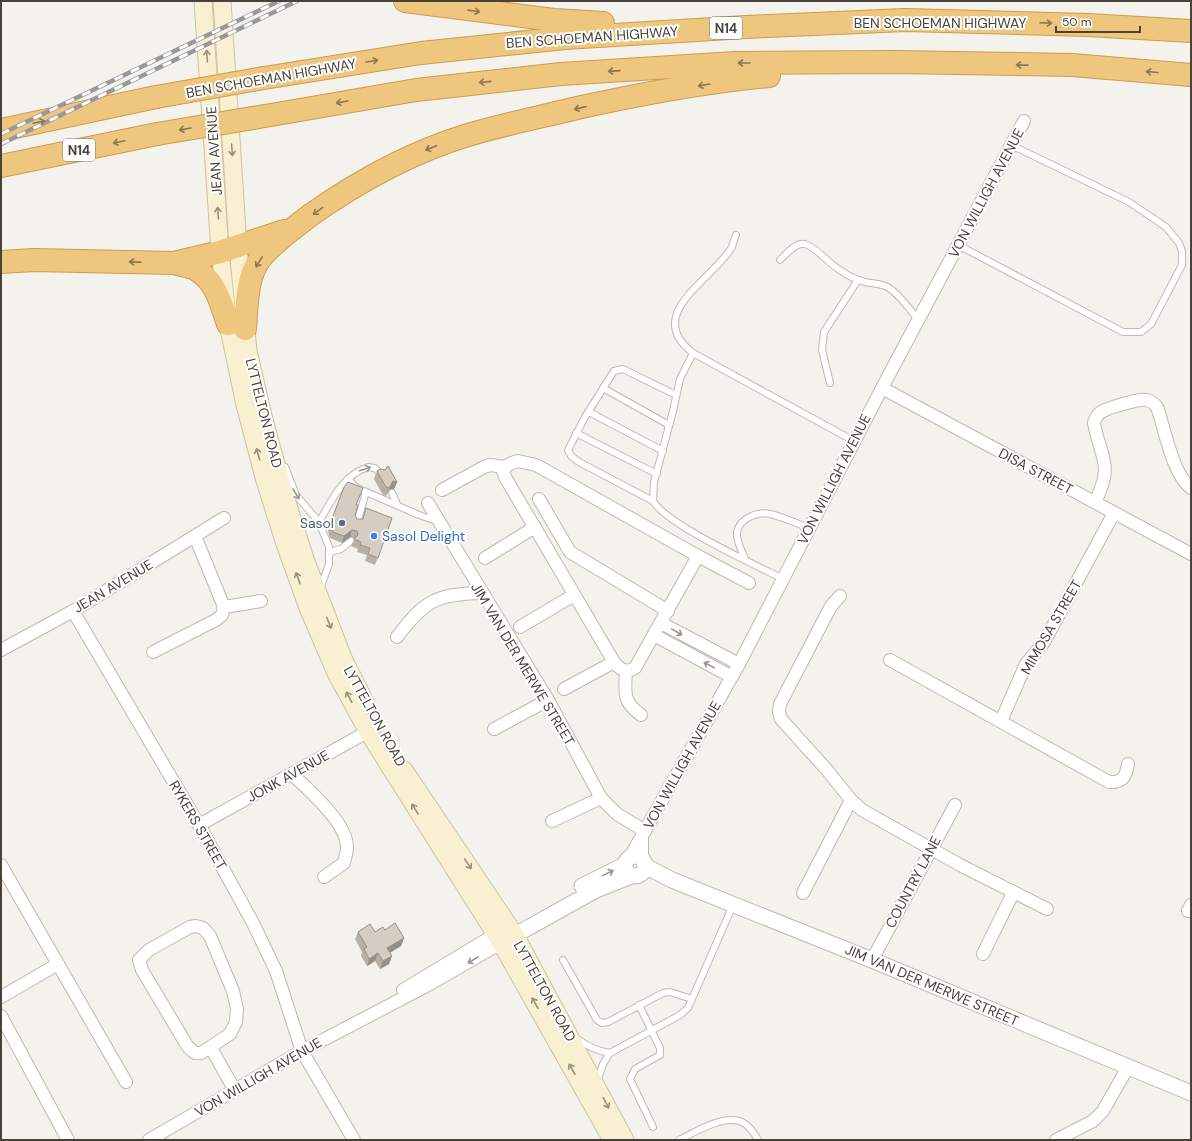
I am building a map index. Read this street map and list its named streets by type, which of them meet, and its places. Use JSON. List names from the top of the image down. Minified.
{"streets":{"highway":["BEN SCHOEMAN HIGHWAY","N14"],"main road":["JEAN AVENUE","LYTTELTON ROAD"],"street":["VON WILLIGH AVENUE","DISA STREET","MIMOSA STREET","JIM VAN DER MERWE STREET","JONK AVENUE","RYKERS STREET","COUNTRY LANE"]},"crossings":[["JEAN AVENUE","LYTTELTON ROAD"],["JEAN AVENUE","RYKERS STREET"],["VON WILLIGH AVENUE","LYTTELTON ROAD"],["VON WILLIGH AVENUE","DISA STREET"],["VON WILLIGH AVENUE","JIM VAN DER MERWE STREET"],["VON WILLIGH AVENUE","RYKERS STREET"],["LYTTELTON ROAD","JONK AVENUE"],["DISA STREET","MIMOSA STREET"],["JIM VAN DER MERWE STREET","COUNTRY LANE"],["JONK AVENUE","RYKERS STREET"]],"places":["Sasol","Sasol Delight"],"scale_bar":"50 m"}
